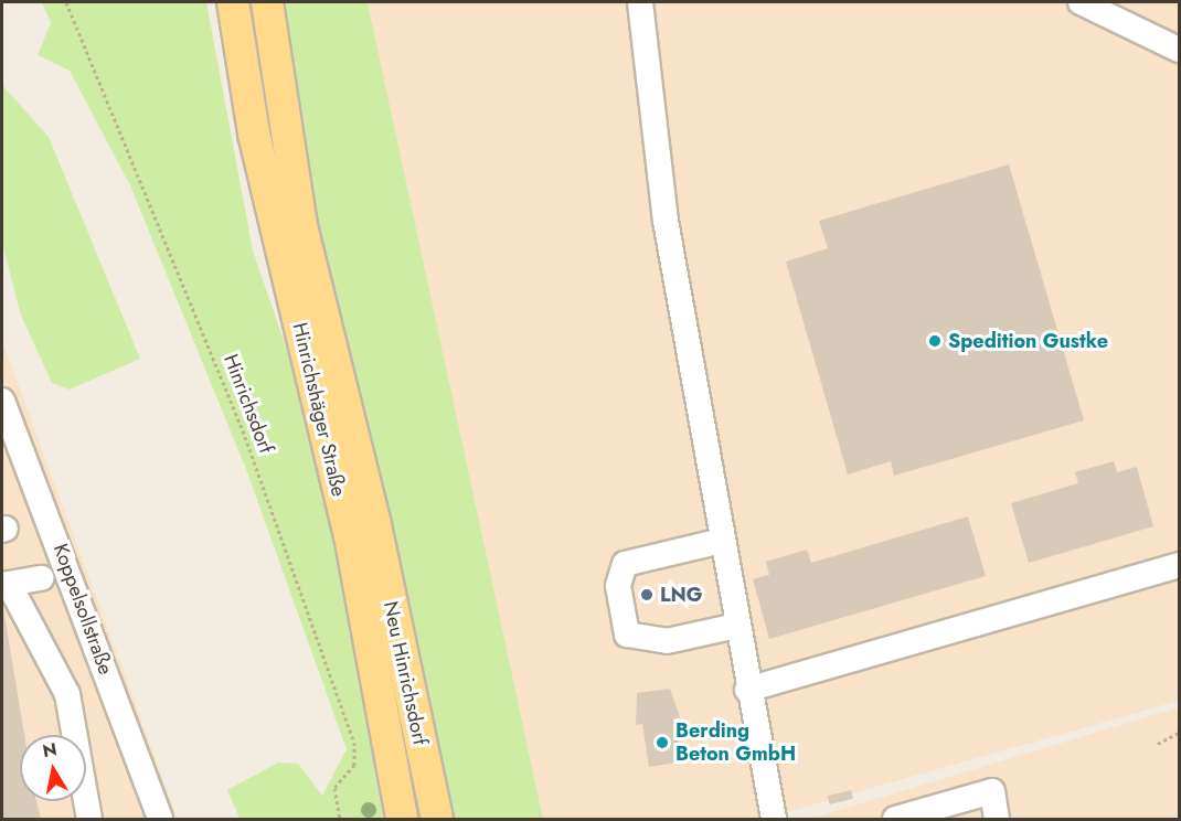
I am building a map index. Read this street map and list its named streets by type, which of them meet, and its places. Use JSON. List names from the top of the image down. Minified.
{"streets":{"main road":["Hinrichshäger Straße","Neu Hinrichsdorf"],"street":["Koppelsollstraße"],"path":["Hinrichsdorf"]},"crossings":[["Hinrichshäger Straße","Neu Hinrichsdorf"]],"places":["Spedition Gustke","LNG","Berding Beton GmbH"],"north":"top"}
